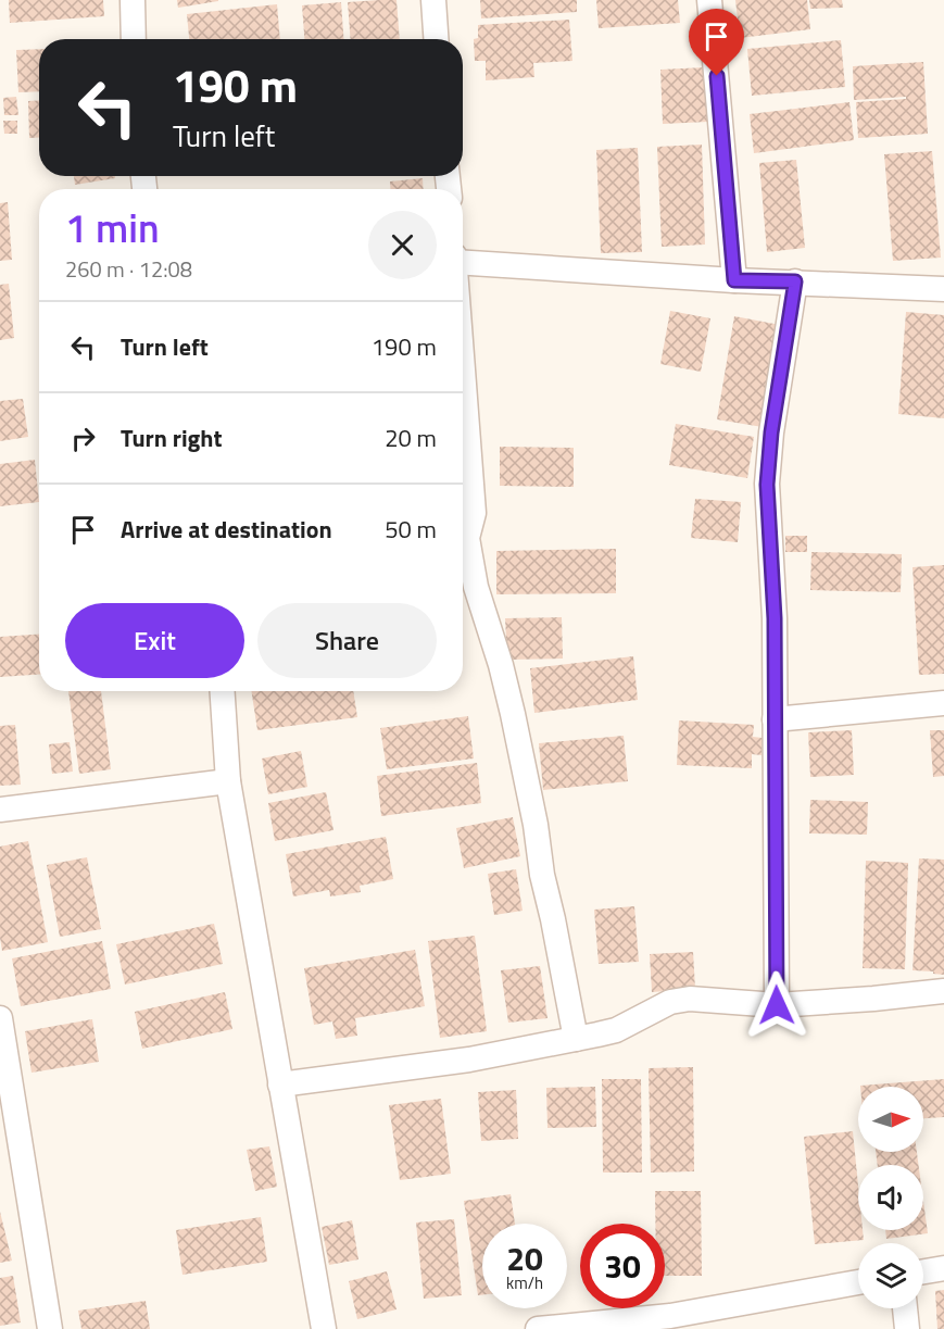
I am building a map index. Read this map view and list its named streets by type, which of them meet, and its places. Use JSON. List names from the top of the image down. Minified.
{"north":"right","page":{"turn":["190 m","Turn left"],"heading":["1 min","260 m · 12:08"],"list":[{"name":"Turn left","value":"190 m"},{"name":"Turn right","value":"20 m"},{"name":"Arrive at destination","value":"50 m"}],"buttons":["Exit","Share"],"speed":"20 km/h","limit":"30"}}
